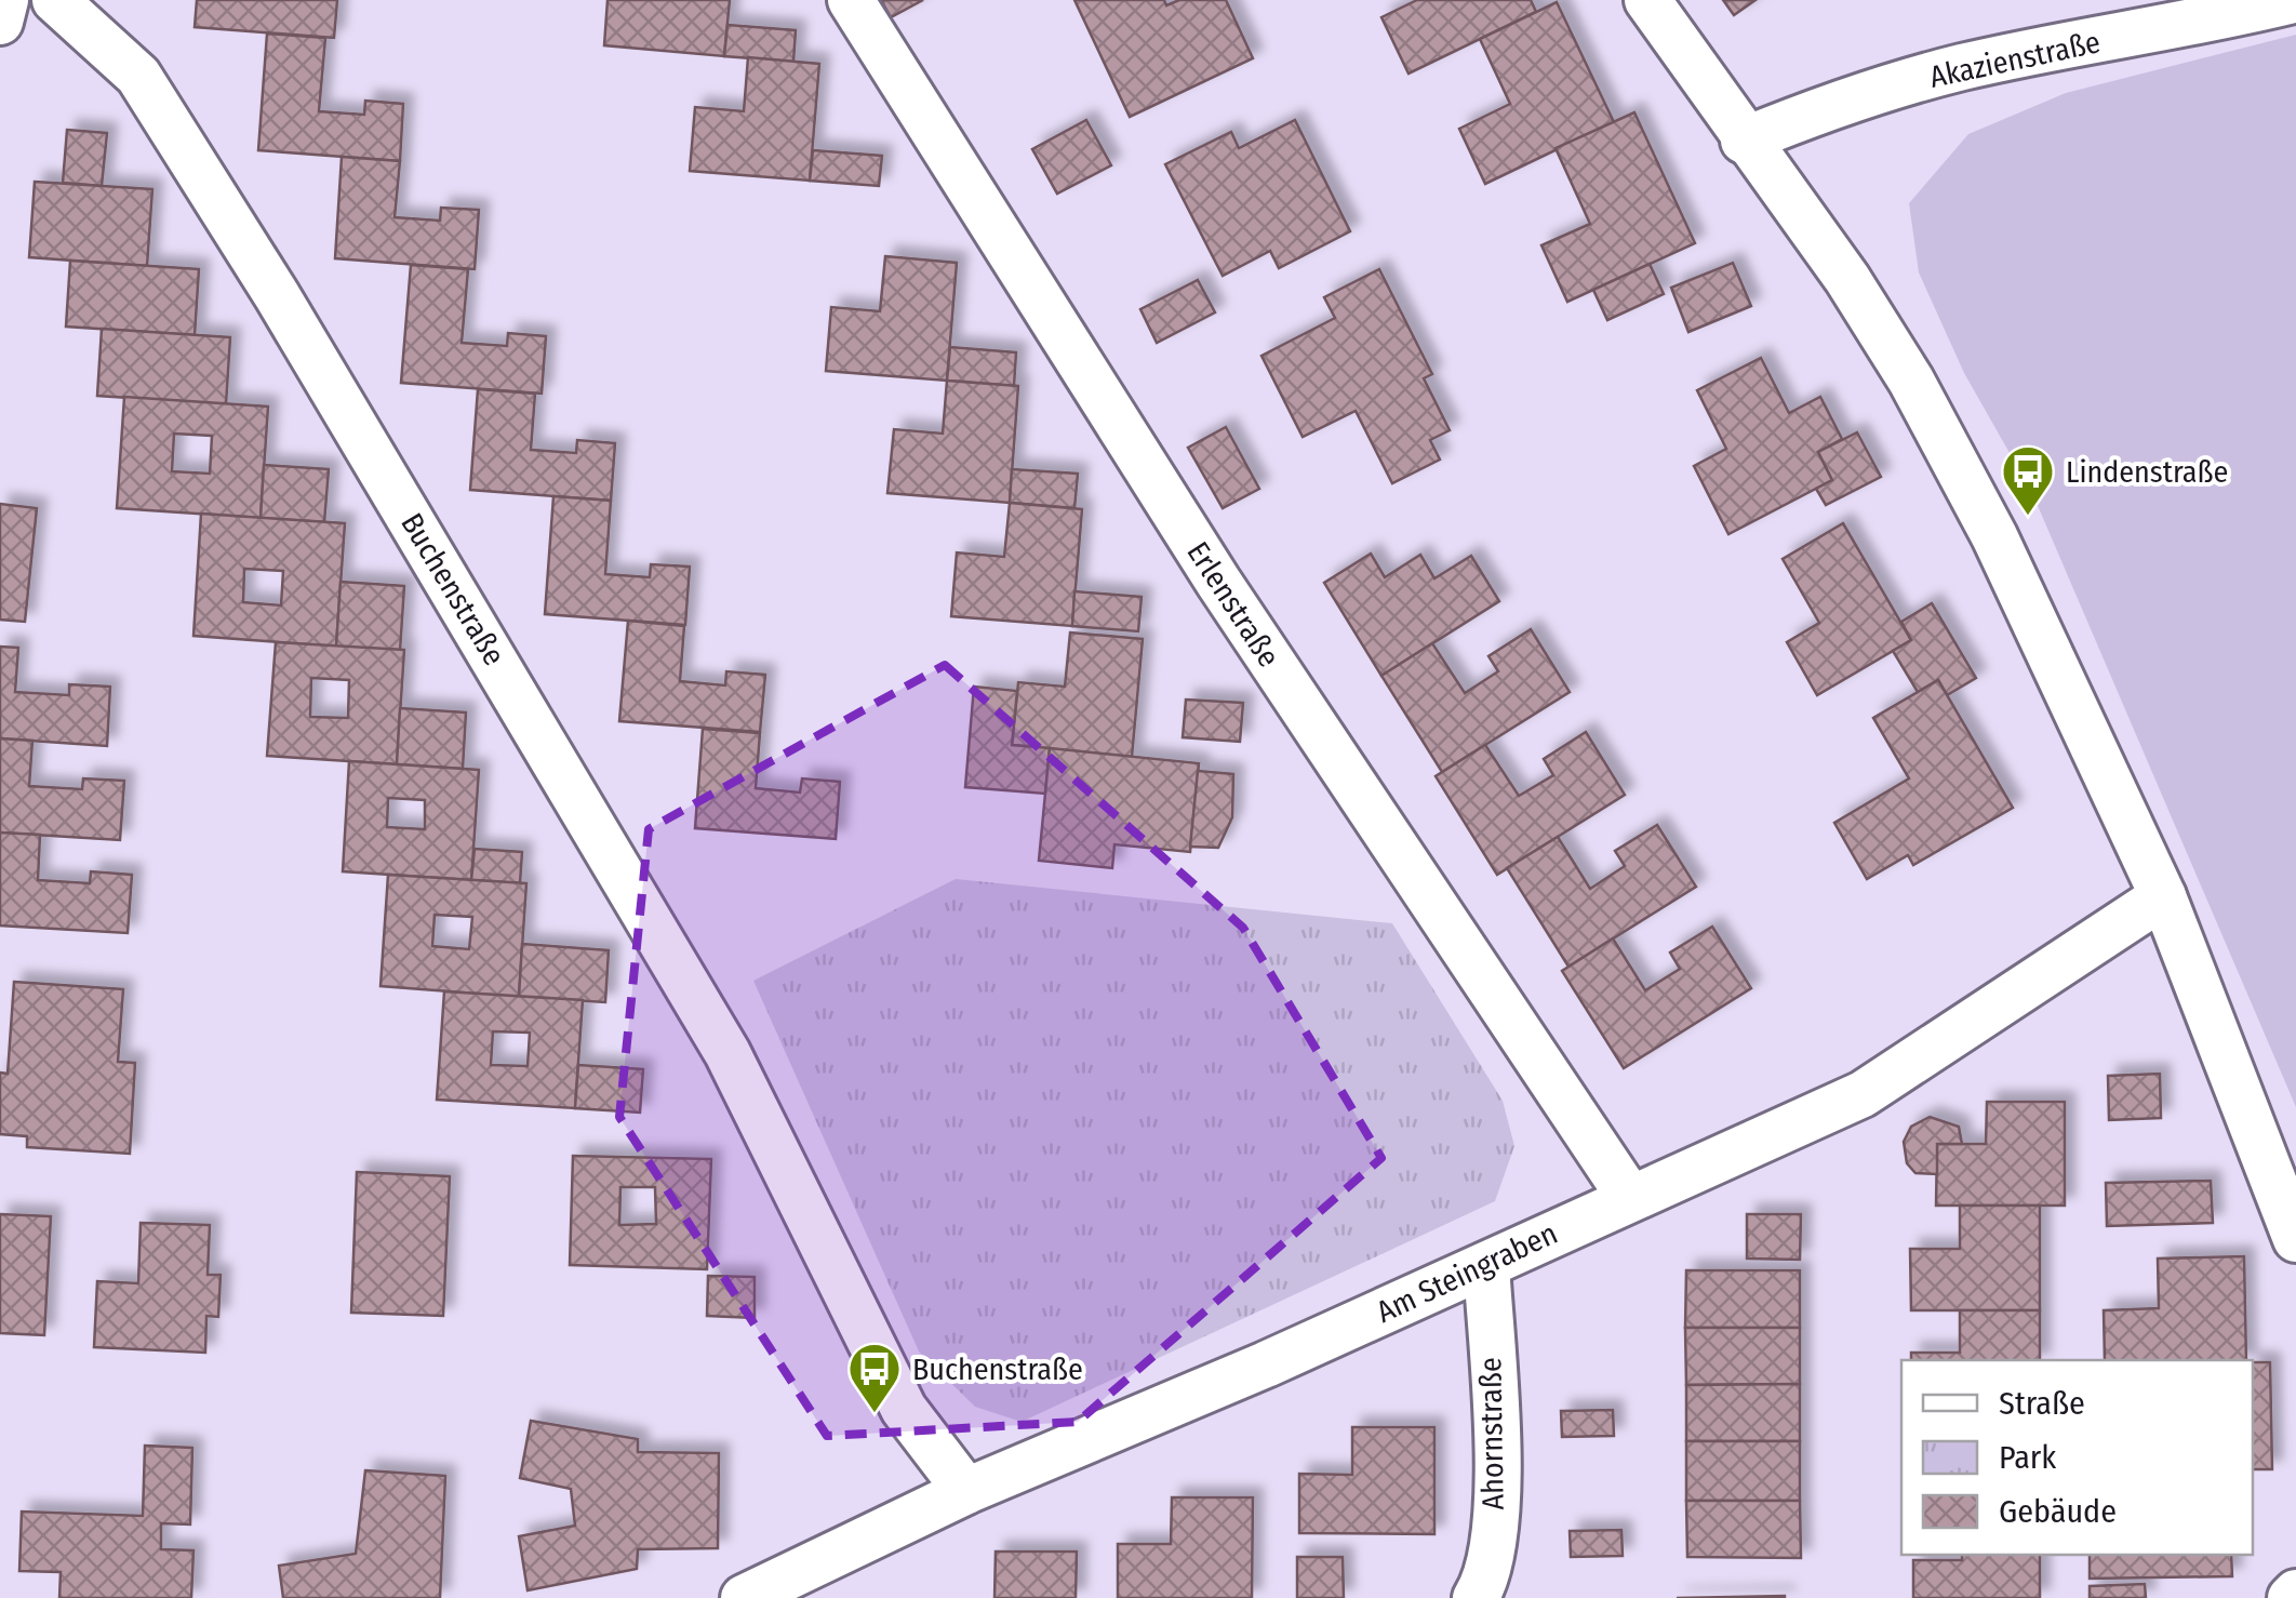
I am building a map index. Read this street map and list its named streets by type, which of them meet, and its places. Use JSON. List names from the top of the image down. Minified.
{"streets":{"street":["Akazienstraße","Buchenstraße","Erlenstraße","Am Steingraben","Ahornstraße"]},"crossings":[["Buchenstraße","Am Steingraben"],["Erlenstraße","Am Steingraben"],["Am Steingraben","Ahornstraße"]],"places":{"bus stop":["Lindenstraße","Buchenstraße"]},"legend":["Straße","Park","Gebäude"]}
